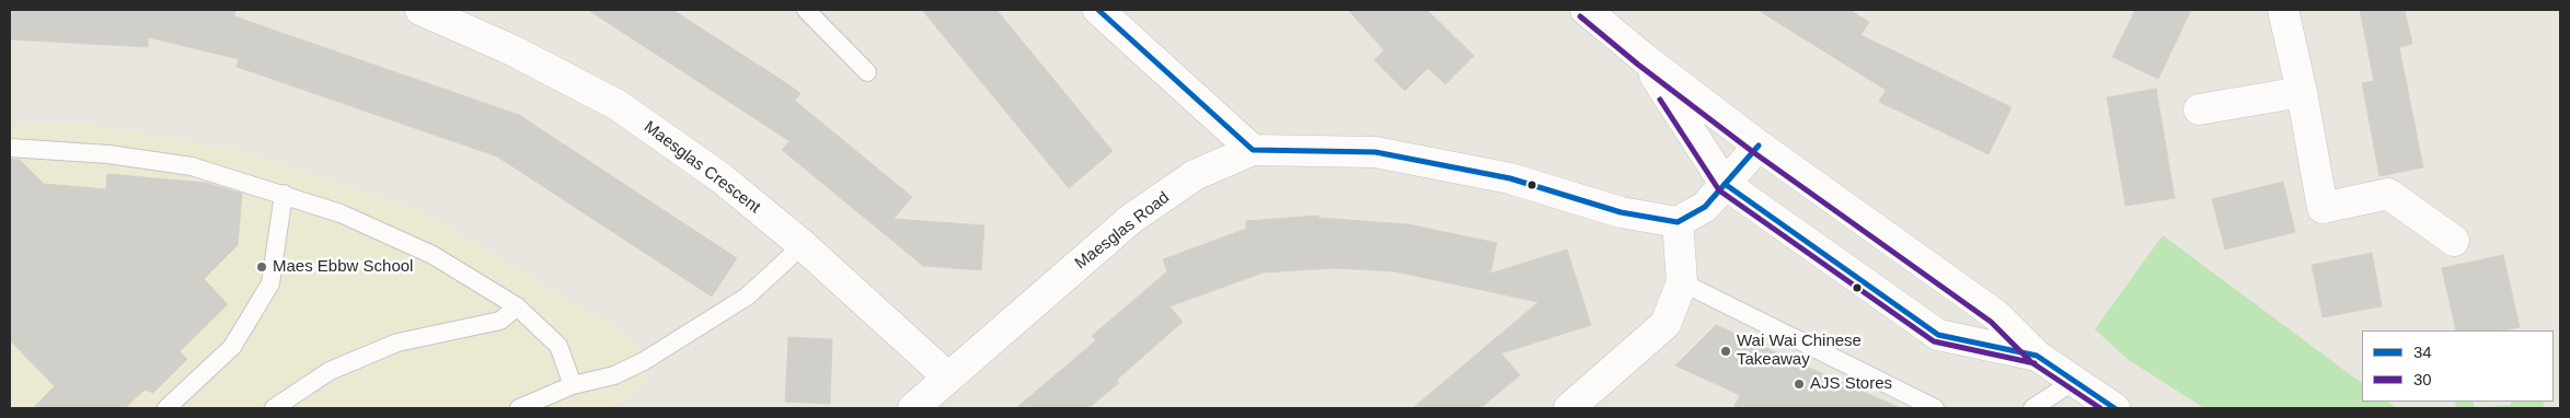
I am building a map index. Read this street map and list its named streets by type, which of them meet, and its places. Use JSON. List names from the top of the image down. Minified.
{"streets":{"street":["Maesglas Crescent","Maesglas Road"]},"crossings":[["Maesglas Crescent","Maesglas Road"]],"places":["Maes Ebbw School","Wai Wai Chinese Takeaway","AJS Stores"],"lines":["transit line 34","transit line 30"],"legend":["34","30"]}
